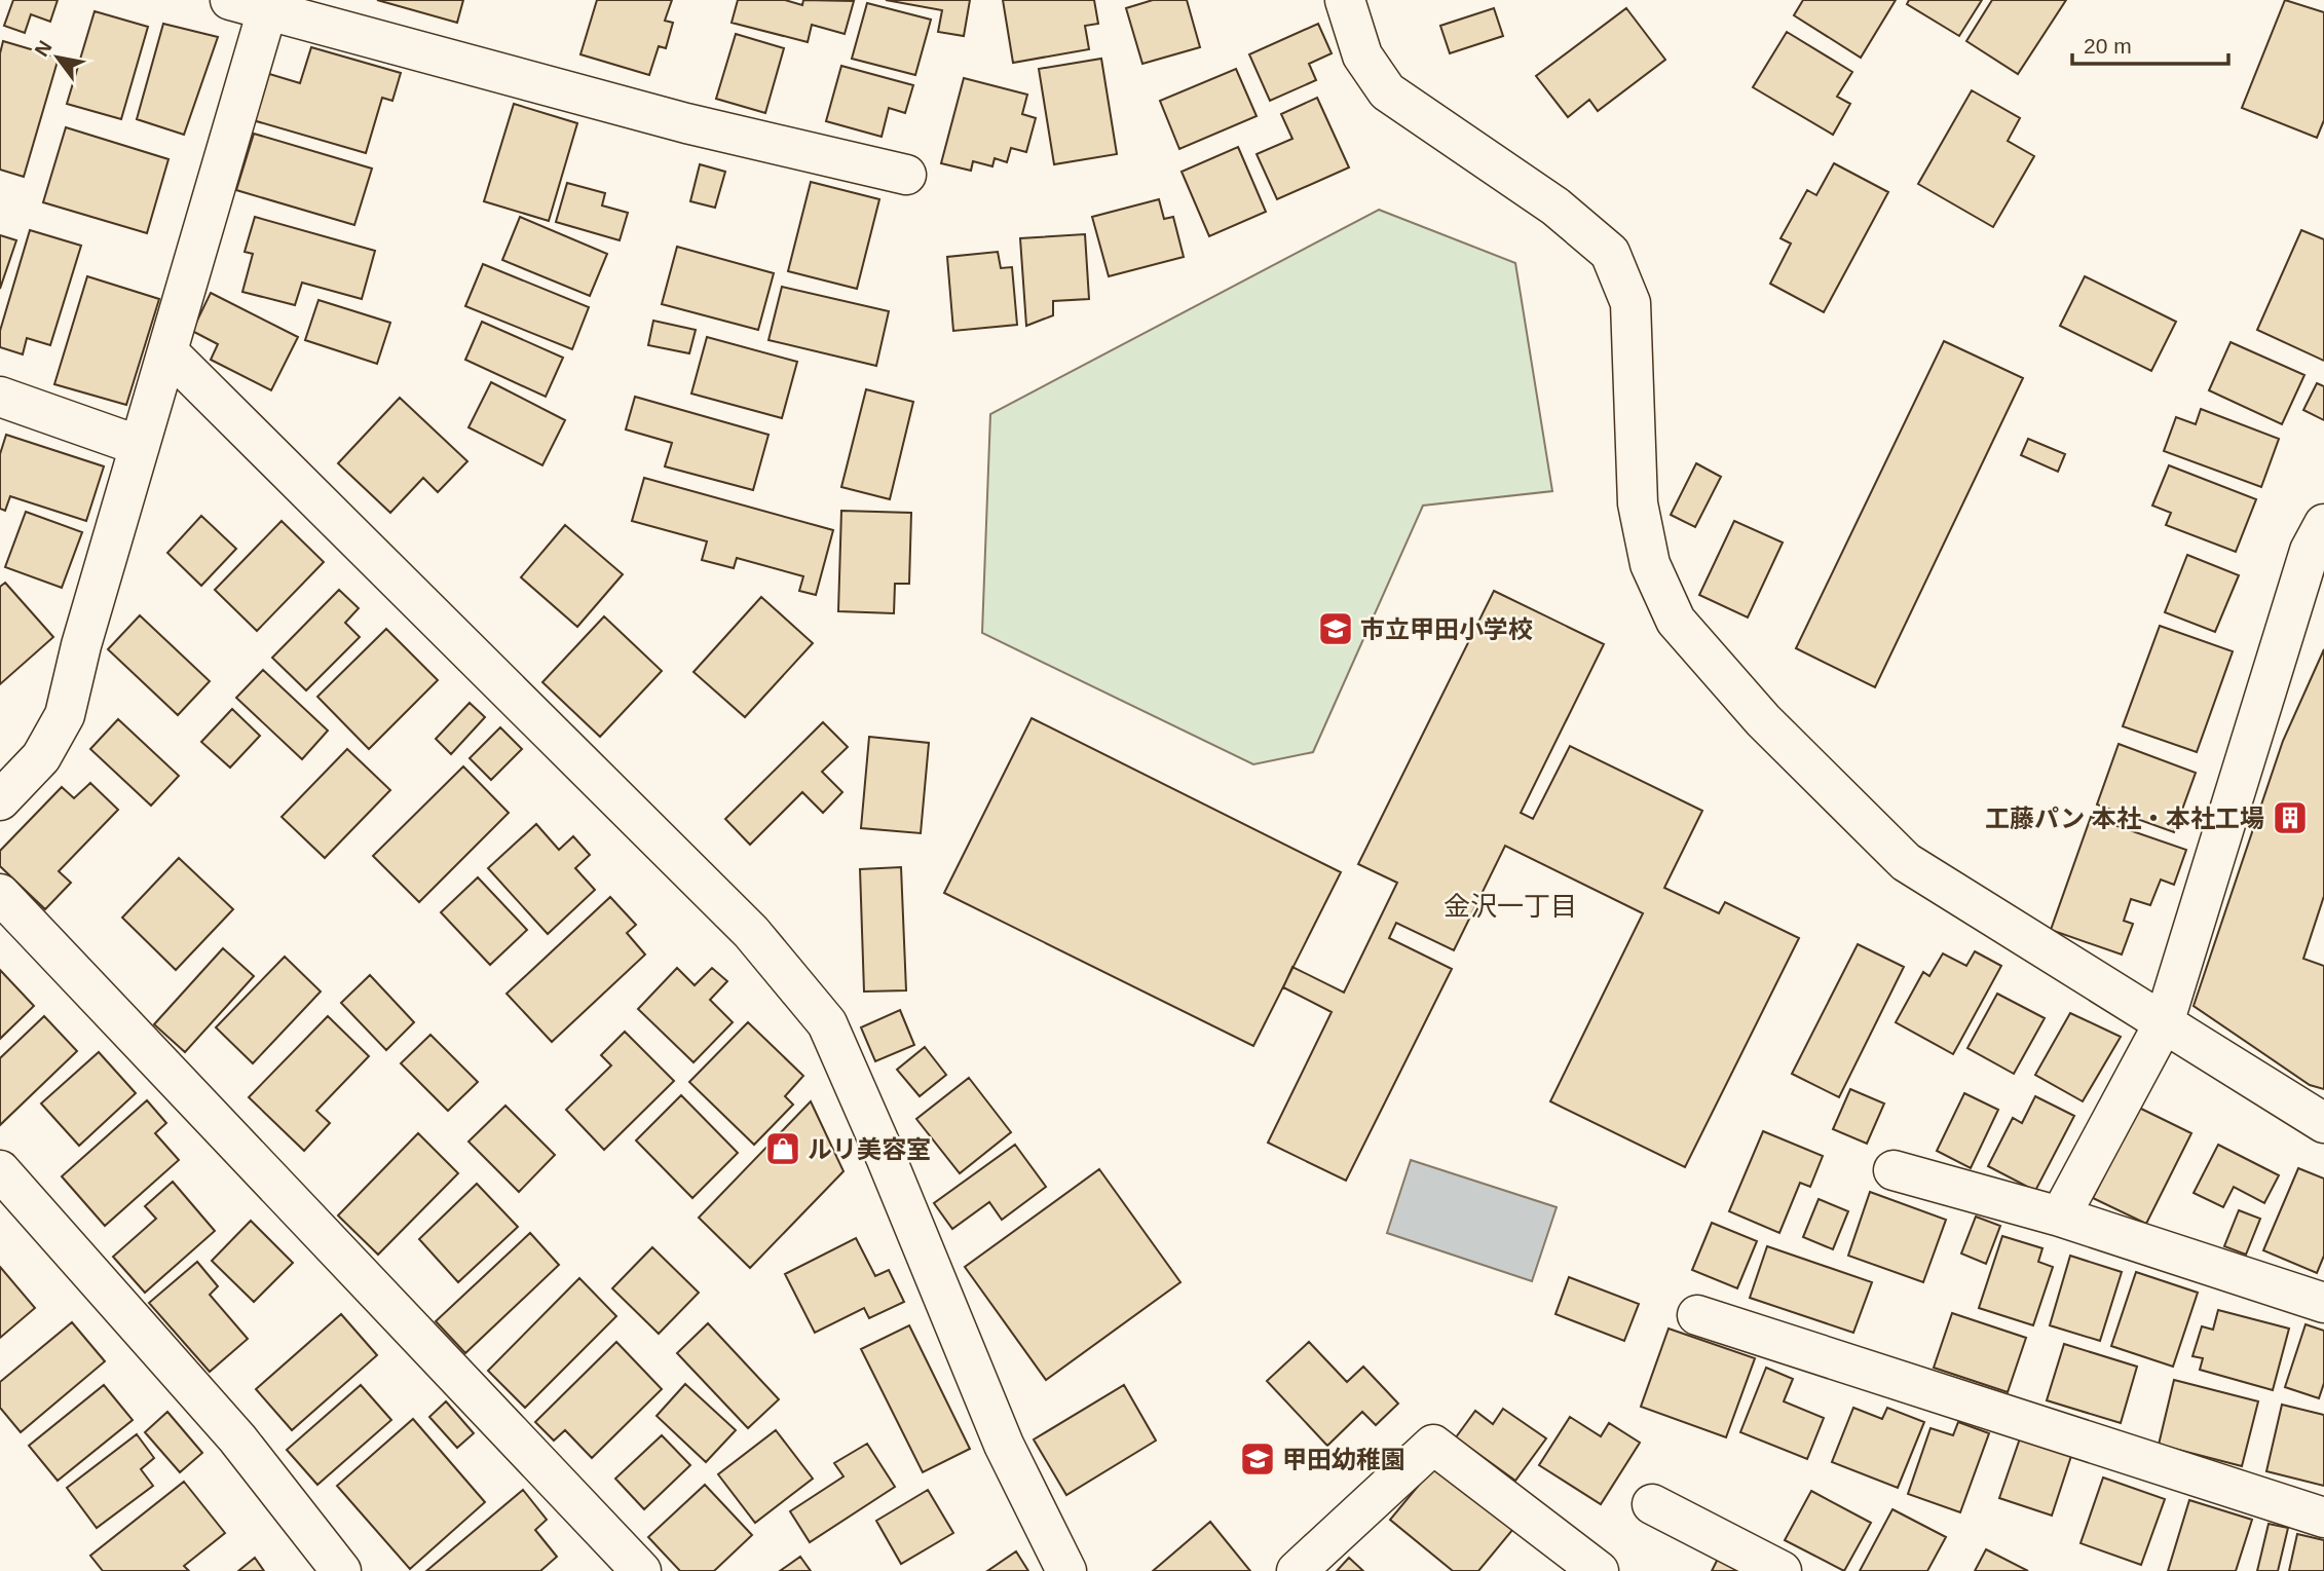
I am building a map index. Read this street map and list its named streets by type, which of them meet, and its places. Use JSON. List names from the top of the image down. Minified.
{"districts":["金沢一丁目"],"places":{"school or university":["市立甲田小学校","甲田幼稚園"],"building":["工藤パン 本社・本社工場"],"shop":["ルリ美容室"]},"scale_bar":"20 m","north":"top left"}
